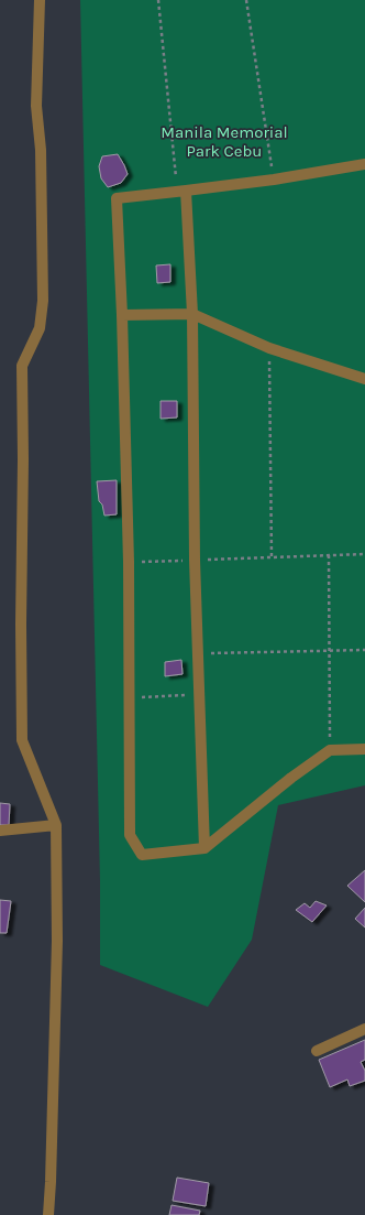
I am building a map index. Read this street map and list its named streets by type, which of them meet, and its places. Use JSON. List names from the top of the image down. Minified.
{"parks":["Manila Memorial Park Cebu"]}
